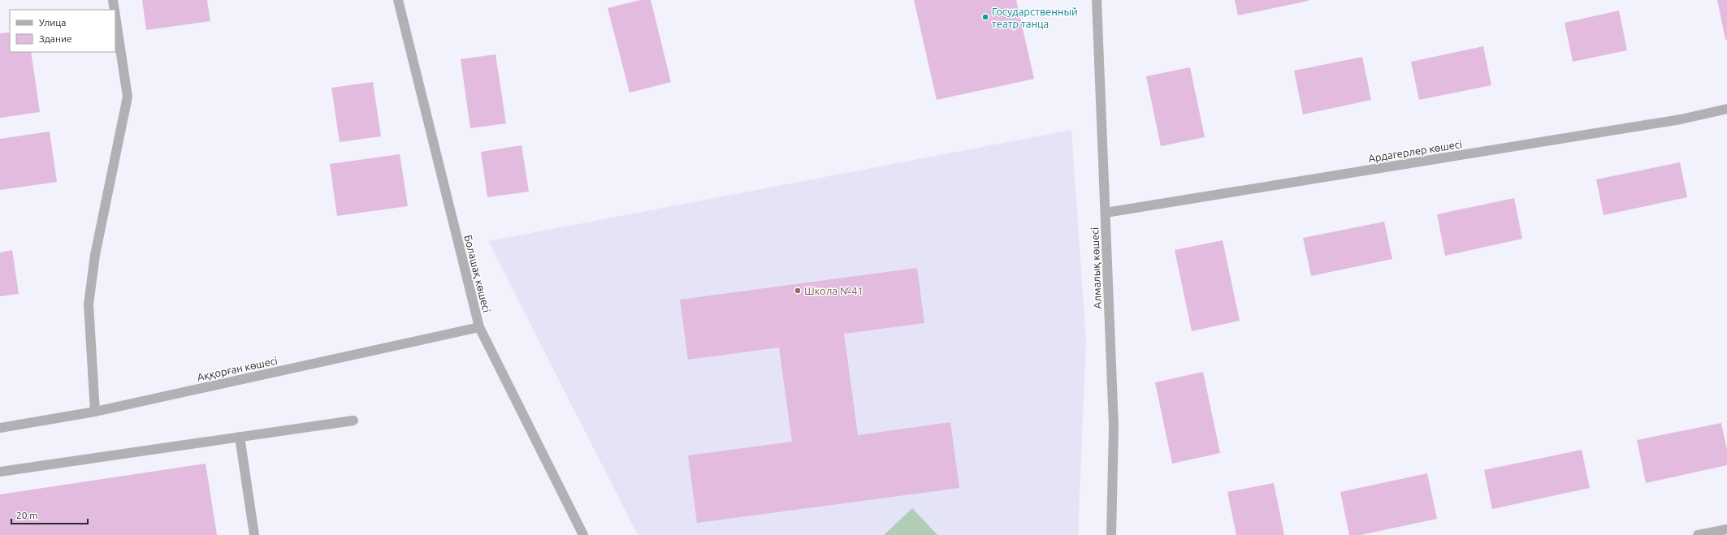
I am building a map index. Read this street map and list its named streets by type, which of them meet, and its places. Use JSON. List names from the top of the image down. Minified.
{"streets":{"street":["Ардагерлер көшесі","Алмалық көшесі","Болашақ көшесі","Аққорған көшесі"]},"crossings":[["Ардагерлер көшесі","Алмалық көшесі"],["Болашақ көшесі","Аққорған көшесі"]],"places":["Государственный театр танца","Школа №41"],"legend":["Улица","Здание"],"scale_bar":"20 m"}
